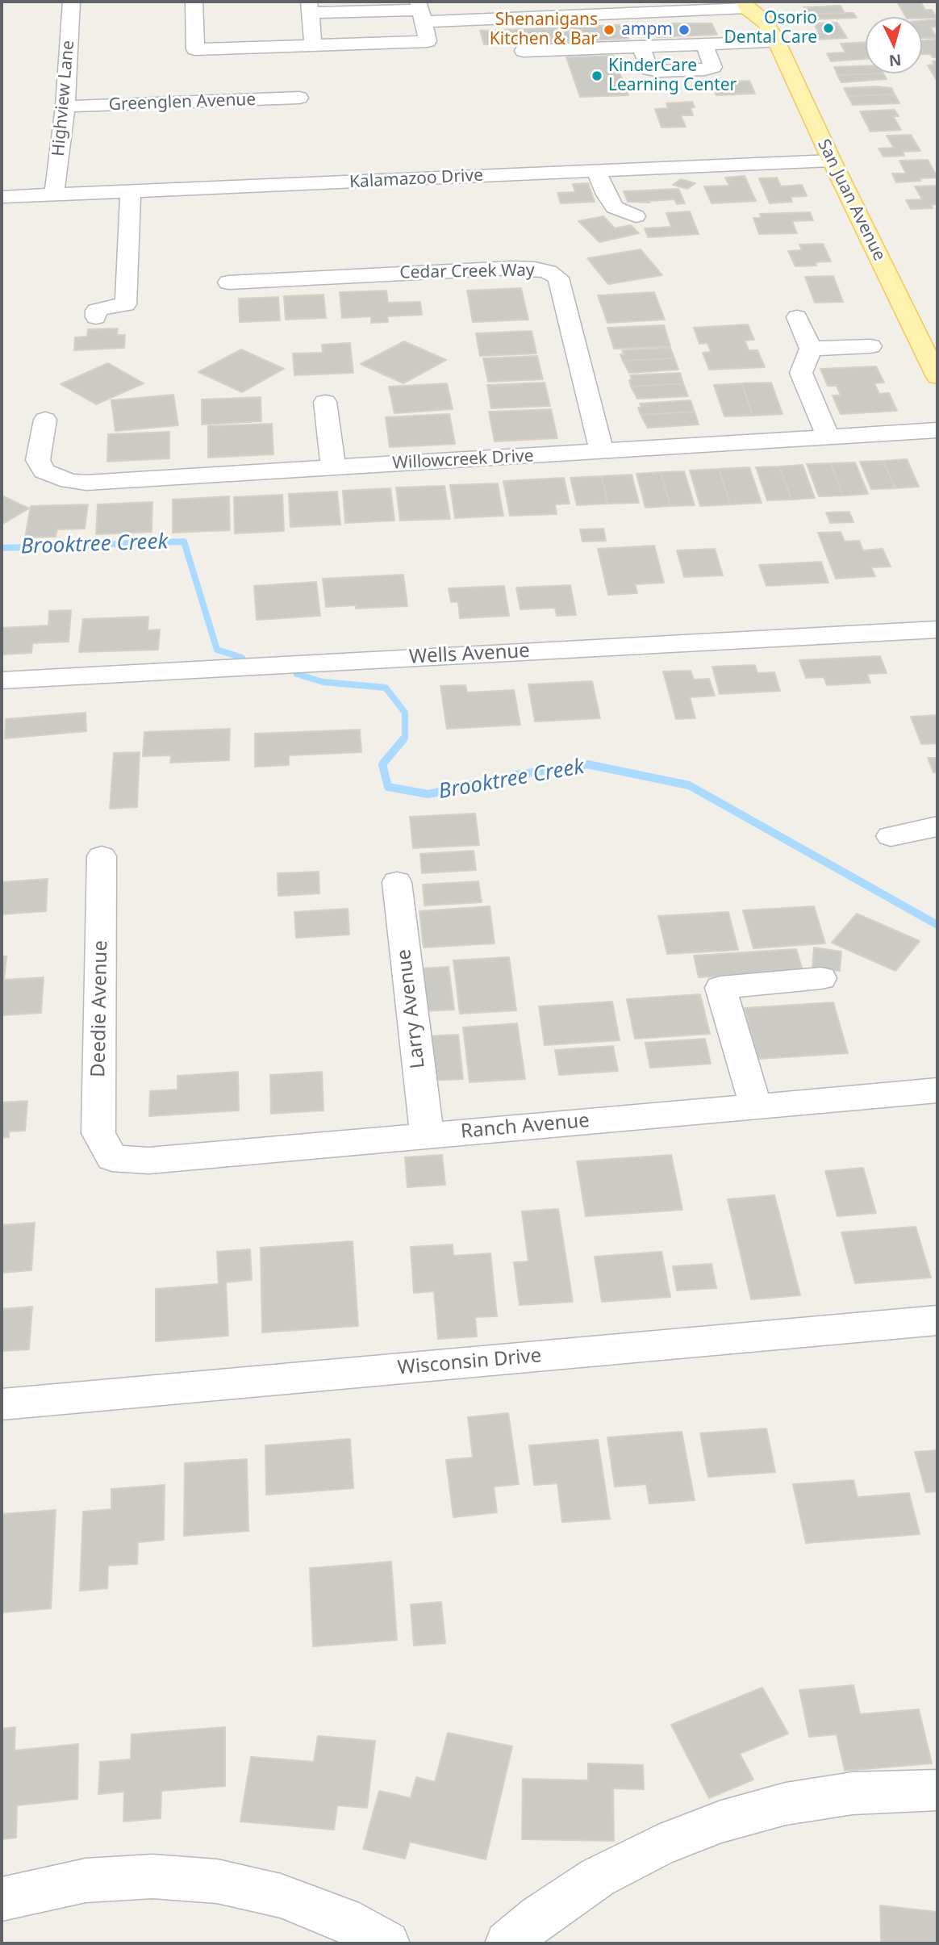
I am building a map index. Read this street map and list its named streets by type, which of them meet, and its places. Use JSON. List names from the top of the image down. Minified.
{"streets":{"main road":["San Juan Avenue"],"street":["Highview Lane","Greenglen Avenue","Kalamazoo Drive","Cedar Creek Way","Willowcreek Drive","Wells Avenue","Deedie Avenue","Larry Avenue","Ranch Avenue","Wisconsin Drive"]},"crossings":[["Highview Lane","Greenglen Avenue"],["Highview Lane","Kalamazoo Drive"],["Kalamazoo Drive","San Juan Avenue"],["Cedar Creek Way","Willowcreek Drive"],["Deedie Avenue","Ranch Avenue"],["Larry Avenue","Ranch Avenue"]],"water":["Brooktree Creek"],"places":["Osorio Dental Care","Shenanigans Kitchen & Bar","ampm","KinderCare Learning Center"],"north":"bottom"}
